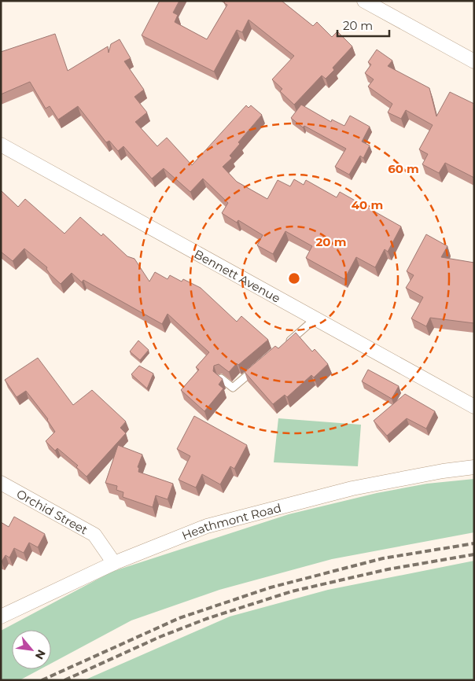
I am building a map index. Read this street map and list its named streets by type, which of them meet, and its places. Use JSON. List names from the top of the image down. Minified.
{"streets":{"street":["Bennett Avenue","Orchid Street","Heathmont Road"]},"crossings":[["Orchid Street","Heathmont Road"]],"scale_bar":"20 m","north":"bottom right","rings":["60 m","40 m","20 m"]}
